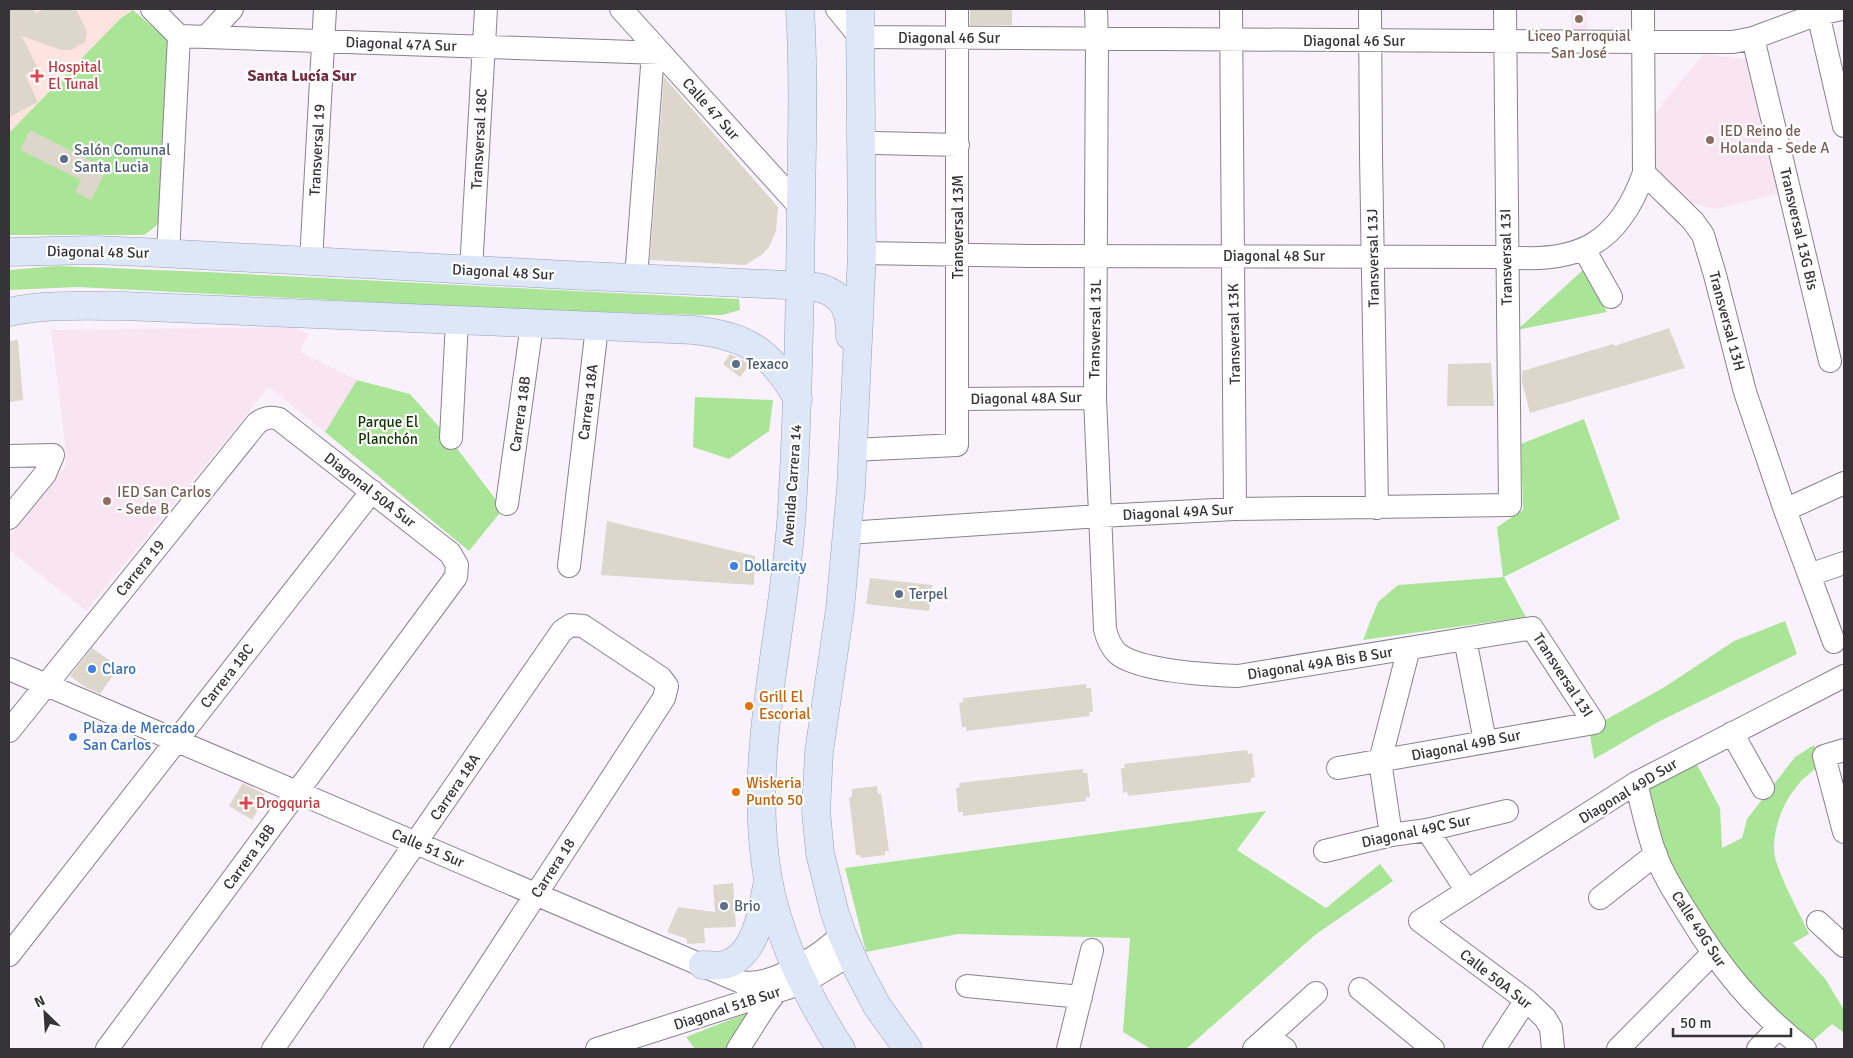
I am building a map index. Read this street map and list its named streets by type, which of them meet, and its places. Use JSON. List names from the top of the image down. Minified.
{"streets":{"main road":["Diagonal 48 Sur","Avenida Carrera 14"],"street":["Diagonal 46 Sur","Diagonal 47A Sur","Calle 47 Sur","Transversal 18C","Transversal 19","Transversal 13M","Transversal 13G Bis","Transversal 13I","Transversal 13J","Transversal 13H","Transversal 13L","Transversal 13K","Diagonal 48A Sur","Carrera 18A","Carrera 18B","Diagonal 50A Sur","Diagonal 49A Sur","Carrera 19","Diagonal 49A Bis B Sur","Carrera 18C","Diagonal 49B Sur","Diagonal 49D Sur","Diagonal 49C Sur","Calle 51 Sur","Carrera 18","Calle 49G Sur","Calle 50A Sur","Diagonal 51B Sur"]},"crossings":[["Diagonal 46 Sur","Transversal 13M"],["Diagonal 46 Sur","Transversal 13G Bis"],["Diagonal 46 Sur","Transversal 13I"],["Diagonal 46 Sur","Transversal 13J"],["Diagonal 46 Sur","Transversal 13L"],["Diagonal 46 Sur","Transversal 13K"],["Diagonal 47A Sur","Calle 47 Sur"],["Diagonal 47A Sur","Transversal 18C"],["Diagonal 47A Sur","Transversal 19"],["Calle 47 Sur","Avenida Carrera 14"],["Transversal 18C","Diagonal 48 Sur"],["Transversal 19","Diagonal 48 Sur"],["Transversal 13M","Diagonal 48 Sur"],["Transversal 13M","Diagonal 48A Sur"],["Diagonal 48 Sur","Transversal 13I"],["Diagonal 48 Sur","Transversal 13J"],["Diagonal 48 Sur","Transversal 13H"],["Diagonal 48 Sur","Transversal 13L"],["Diagonal 48 Sur","Transversal 13K"],["Diagonal 48 Sur","Avenida Carrera 14"],["Transversal 13I","Diagonal 49A Sur"],["Transversal 13I","Diagonal 49A Bis B Sur"],["Transversal 13I","Diagonal 49B Sur"],["Transversal 13J","Diagonal 49A Sur"],["Transversal 13L","Diagonal 48A Sur"],["Transversal 13L","Diagonal 49A Sur"],["Transversal 13L","Diagonal 49A Bis B Sur"],["Transversal 13K","Diagonal 49A Sur"],["Carrera 18A","Calle 51 Sur"],["Carrera 18A","Carrera 18"],["Carrera 18B","Diagonal 50A Sur"],["Carrera 18B","Calle 51 Sur"],["Avenida Carrera 14","Calle 51 Sur"],["Avenida Carrera 14","Diagonal 51B Sur"],["Diagonal 50A Sur","Carrera 19"],["Diagonal 50A Sur","Carrera 18C"],["Carrera 19","Calle 51 Sur"],["Carrera 18C","Calle 51 Sur"],["Diagonal 49D Sur","Calle 49G Sur"],["Diagonal 49D Sur","Calle 50A Sur"],["Calle 51 Sur","Carrera 18"],["Calle 51 Sur","Diagonal 51B Sur"]],"districts":["Santa Lucía Sur"],"parks":["Parque El Planchón"],"places":{"other":["Liceo Parroquial San José","IED Reino de Holanda - Sede A","Salón Comunal Santa Lucia","Texaco","IED San Carlos - Sede B","Dollarcity","Terpel","Claro","Grill El Escorial","Plaza de Mercado San Carlos","Wiskeria Punto 50","Brio"],"health":["Hospital El Tunal","Drogquria"]},"scale_bar":"50 m","north":"top left"}
